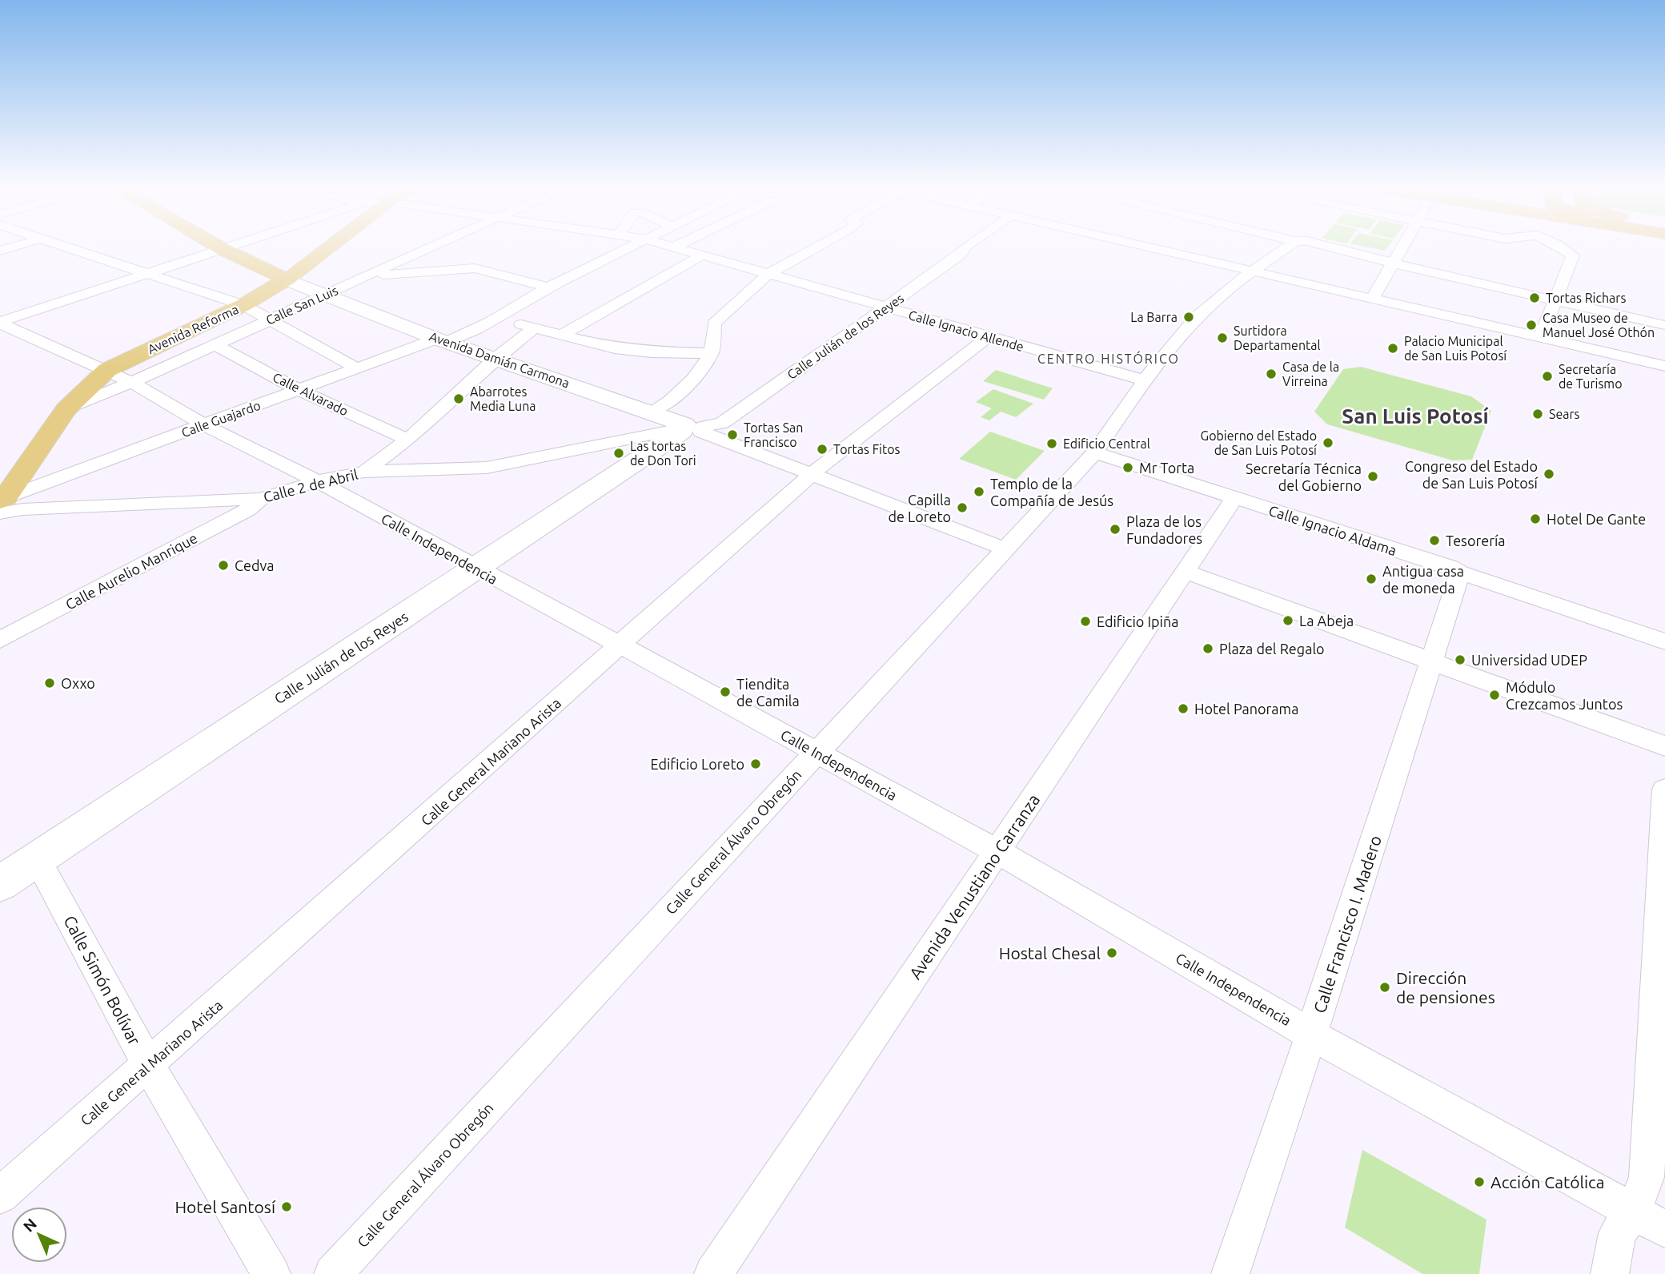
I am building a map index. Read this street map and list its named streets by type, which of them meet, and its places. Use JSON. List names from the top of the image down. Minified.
{"streets":{"main road":["Avenida Reforma","Calle Julián de los Reyes","Avenida Damián Carmona"],"street":["Calle San Luis","Calle Ignacio Allende","Calle Alvarado","Calle Guajardo","Calle 2 de Abril","Calle Ignacio Aldama","Calle Independencia","Calle Aurelio Manrique","Calle General Mariano Arista","Calle General Álvaro Obregón","Avenida Venustiano Carranza","Calle Francisco I. Madero","Calle Simón Bolívar"]},"crossings":[["Calle San Luis","Avenida Reforma"],["Calle San Luis","Avenida Damián Carmona"],["Calle San Luis","Calle Alvarado"],["Calle San Luis","Calle Independencia"],["Avenida Reforma","Avenida Damián Carmona"],["Avenida Reforma","Calle Guajardo"],["Avenida Reforma","Calle 2 de Abril"],["Avenida Reforma","Calle Independencia"],["Calle Ignacio Allende","Calle Julián de los Reyes"],["Calle Ignacio Allende","Calle General Mariano Arista"],["Calle Ignacio Allende","Calle General Álvaro Obregón"],["Calle Julián de los Reyes","Avenida Damián Carmona"],["Calle Julián de los Reyes","Calle Independencia"],["Calle Julián de los Reyes","Calle Simón Bolívar"],["Avenida Damián Carmona","Calle Guajardo"],["Avenida Damián Carmona","Calle 2 de Abril"],["Avenida Damián Carmona","Calle General Mariano Arista"],["Avenida Damián Carmona","Calle General Álvaro Obregón"],["Calle Alvarado","Calle Guajardo"],["Calle Alvarado","Calle 2 de Abril"],["Calle Guajardo","Calle 2 de Abril"],["Calle Guajardo","Calle Independencia"],["Calle 2 de Abril","Calle Independencia"],["Calle 2 de Abril","Calle Aurelio Manrique"],["Calle Ignacio Aldama","Calle General Álvaro Obregón"],["Calle Ignacio Aldama","Avenida Venustiano Carranza"],["Calle Ignacio Aldama","Calle Francisco I. Madero"],["Calle Independencia","Calle General Mariano Arista"],["Calle Independencia","Calle General Álvaro Obregón"],["Calle Independencia","Avenida Venustiano Carranza"],["Calle Independencia","Calle Francisco I. Madero"],["Calle General Mariano Arista","Calle Simón Bolívar"]],"districts":["CENTRO HISTÓRICO","San Luis Potosí"],"places":["Tortas Richars","La Barra","Casa Museo de Manuel José Othón","Surtidora Departamental","Palacio Municipal de San Luis Potosí","Casa de la Virreina","Secretaría de Turismo","Abarrotes Media Luna","Sears","Tortas San Francisco","Gobierno del Estado de San Luis Potosí","Edificio Central","Tortas Fitos","Las tortas de Don Tori","Mr Torta","Congreso del Estado de San Luis Potosí","Secretaría Técnica del Gobierno","Templo de la Compañía de Jesús","Capilla de Loreto","Hotel De Gante","Plaza de los Fundadores","Tesorería","Cedva","Antigua casa de moneda","La Abeja","Edificio Ipiña","Plaza del Regalo","Universidad UDEP","Oxxo","Tiendita de Camila","Módulo Crezcamos Juntos","Hotel Panorama","Edificio Loreto","Hostal Chesal","Dirección de pensiones","Acción Católica","Hotel Santosí"],"north":"top left"}
